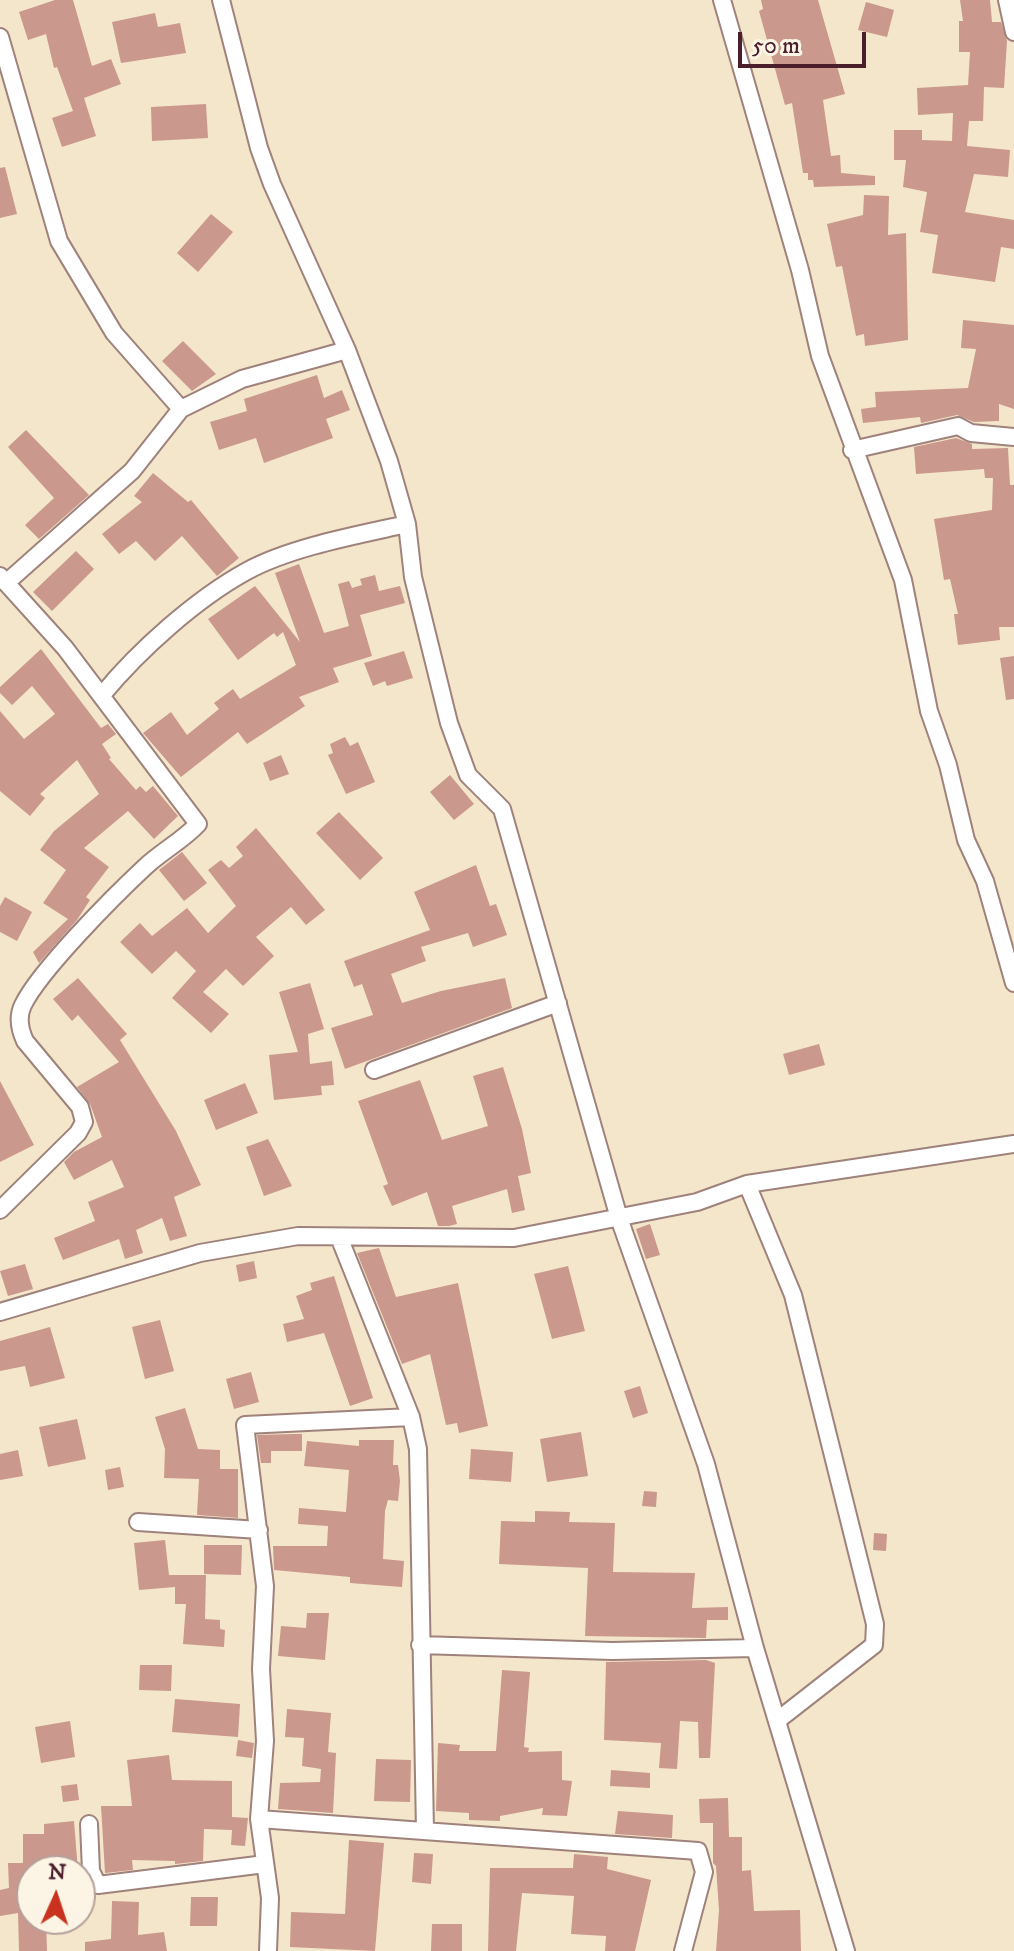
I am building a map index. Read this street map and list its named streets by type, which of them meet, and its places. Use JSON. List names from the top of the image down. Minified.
{"scale_bar":"50 m","north":"top"}
